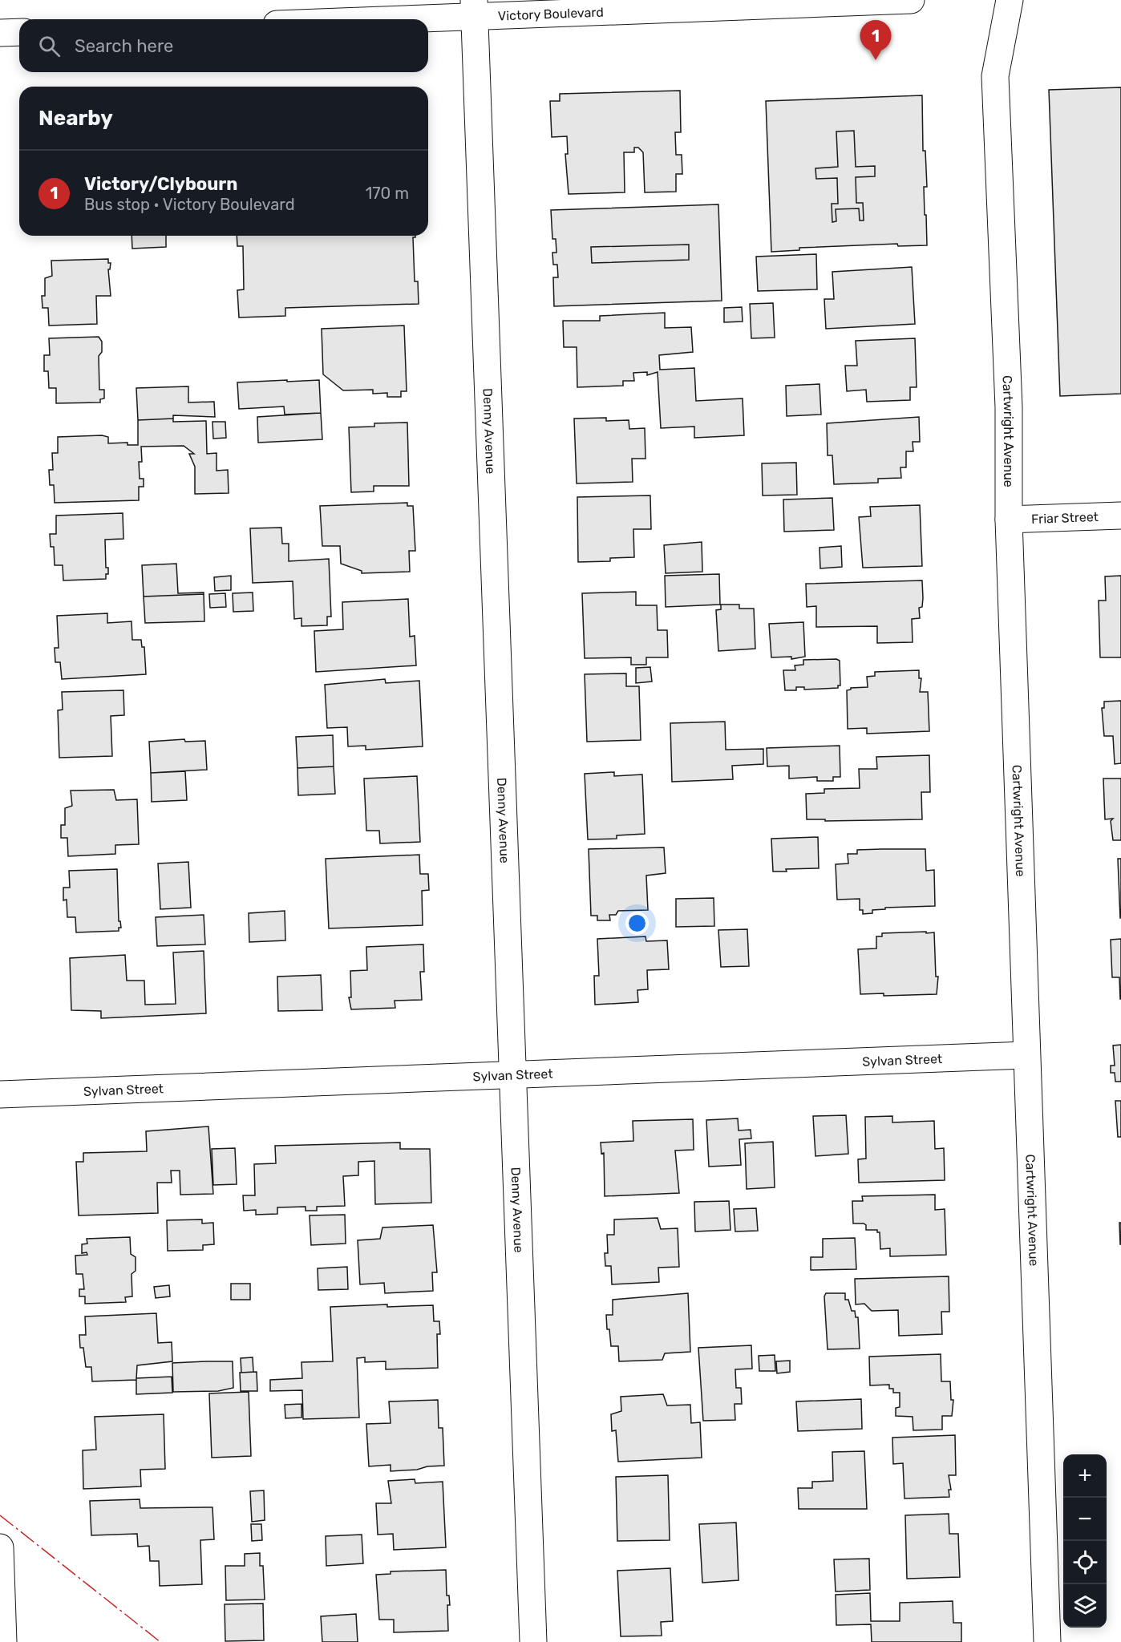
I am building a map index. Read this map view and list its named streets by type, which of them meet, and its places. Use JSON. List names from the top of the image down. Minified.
{"streets":{"street":["Victory Boulevard","Cartwright Avenue","Denny Avenue","Friar Street","Sylvan Street"]},"crossings":[["Victory Boulevard","Denny Avenue"],["Cartwright Avenue","Friar Street"],["Cartwright Avenue","Sylvan Street"],["Denny Avenue","Sylvan Street"]],"page":{"search":"Search here","pins":"1","heading":"Nearby","list":[{"mark":"1","name":"Victory/Clybourn","note":"Bus stop · Victory Boulevard","value":"170 m"}],"map_buttons":["+","−"]}}
